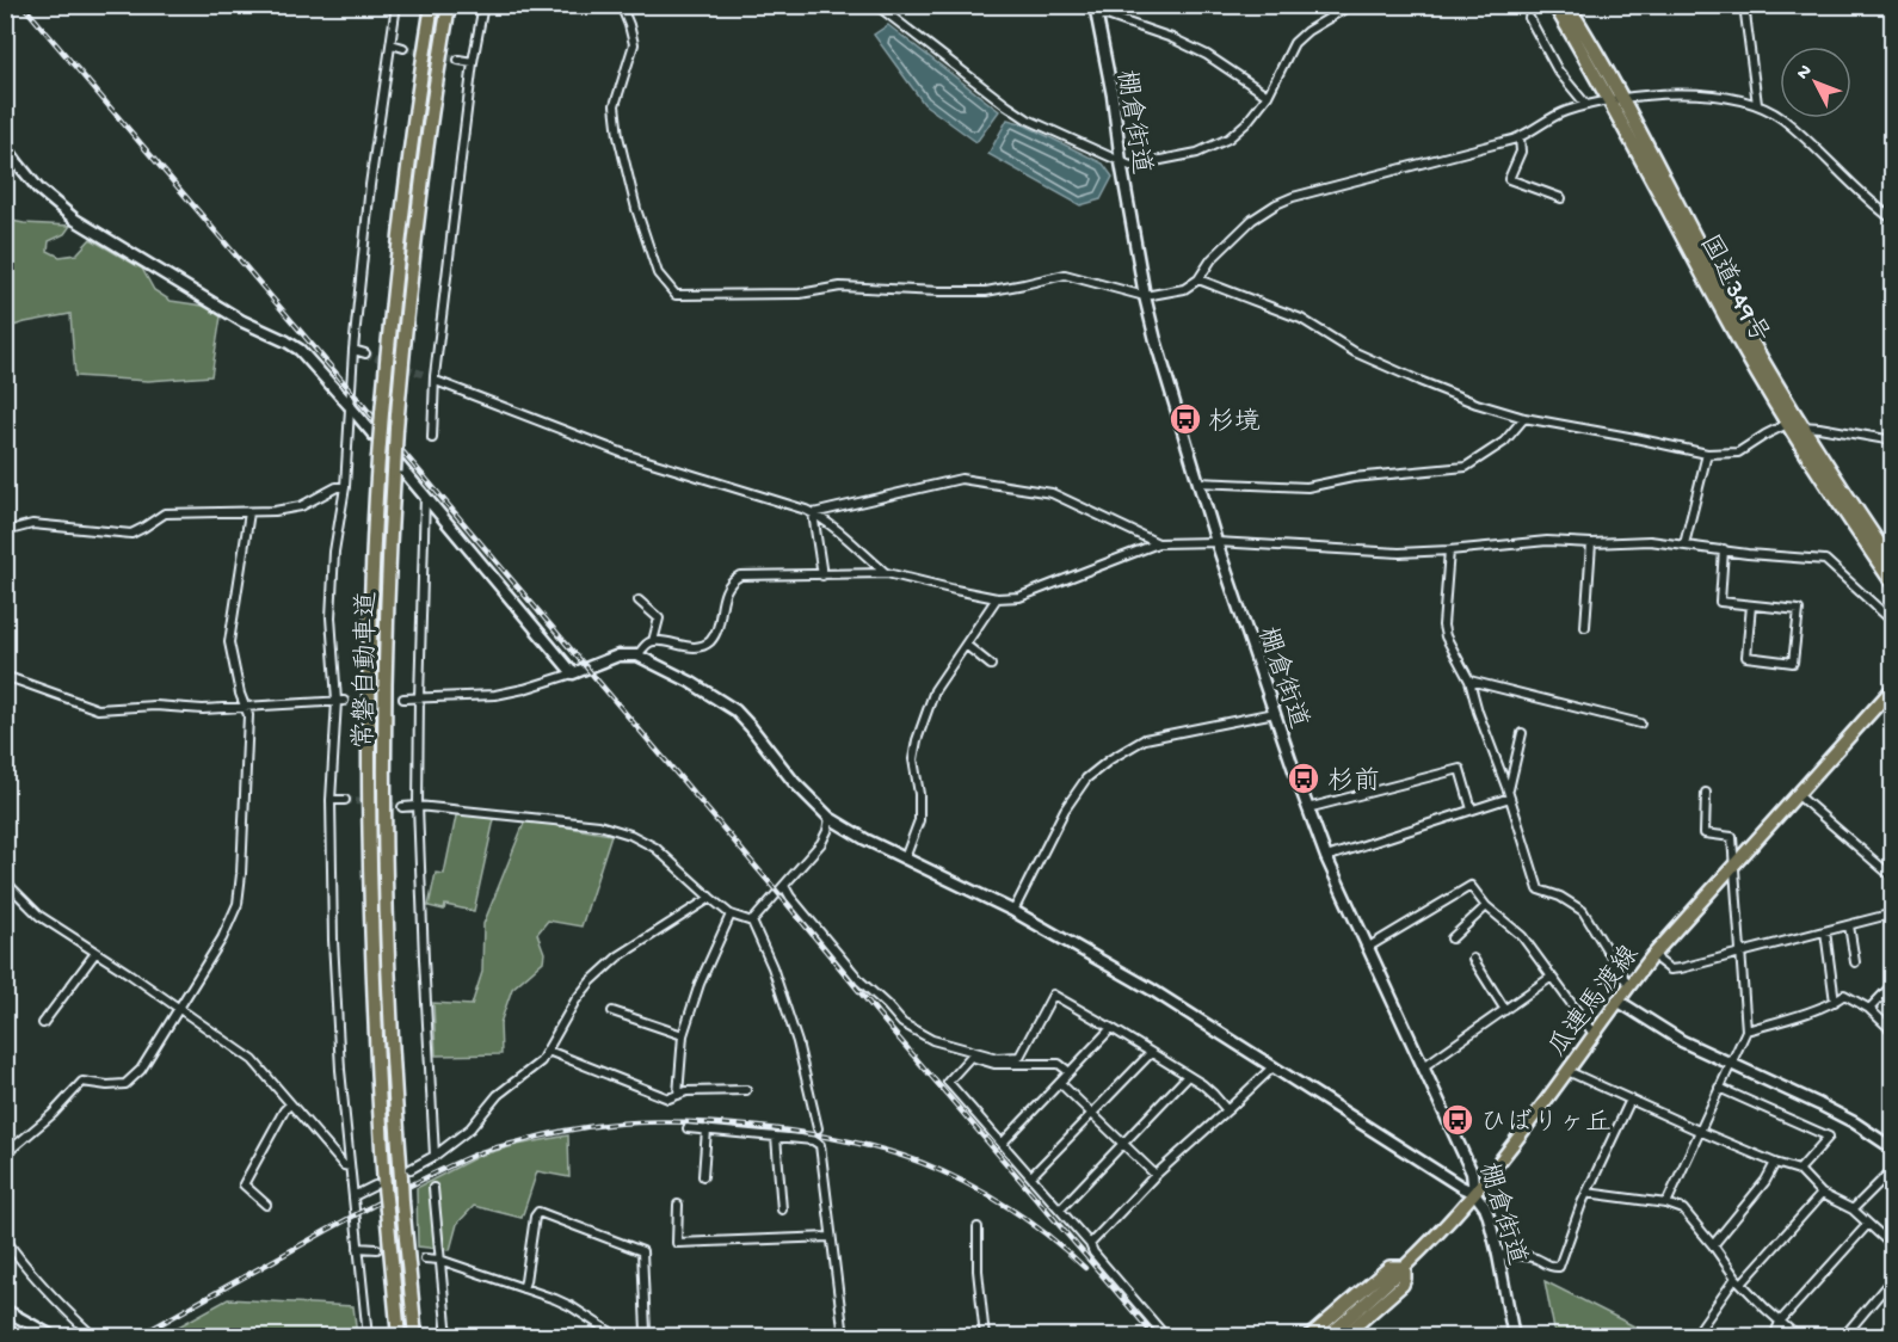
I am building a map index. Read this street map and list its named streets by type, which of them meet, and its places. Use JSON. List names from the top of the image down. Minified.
{"streets":{"highway":["国道349号","常磐自動車道"],"main road":["瓜連馬渡線"],"street":["棚倉街道"]},"crossings":[["棚倉街道","瓜連馬渡線"]],"places":{"bus stop":["杉境","杉前","ひばりヶ丘"]},"north":"top left"}
